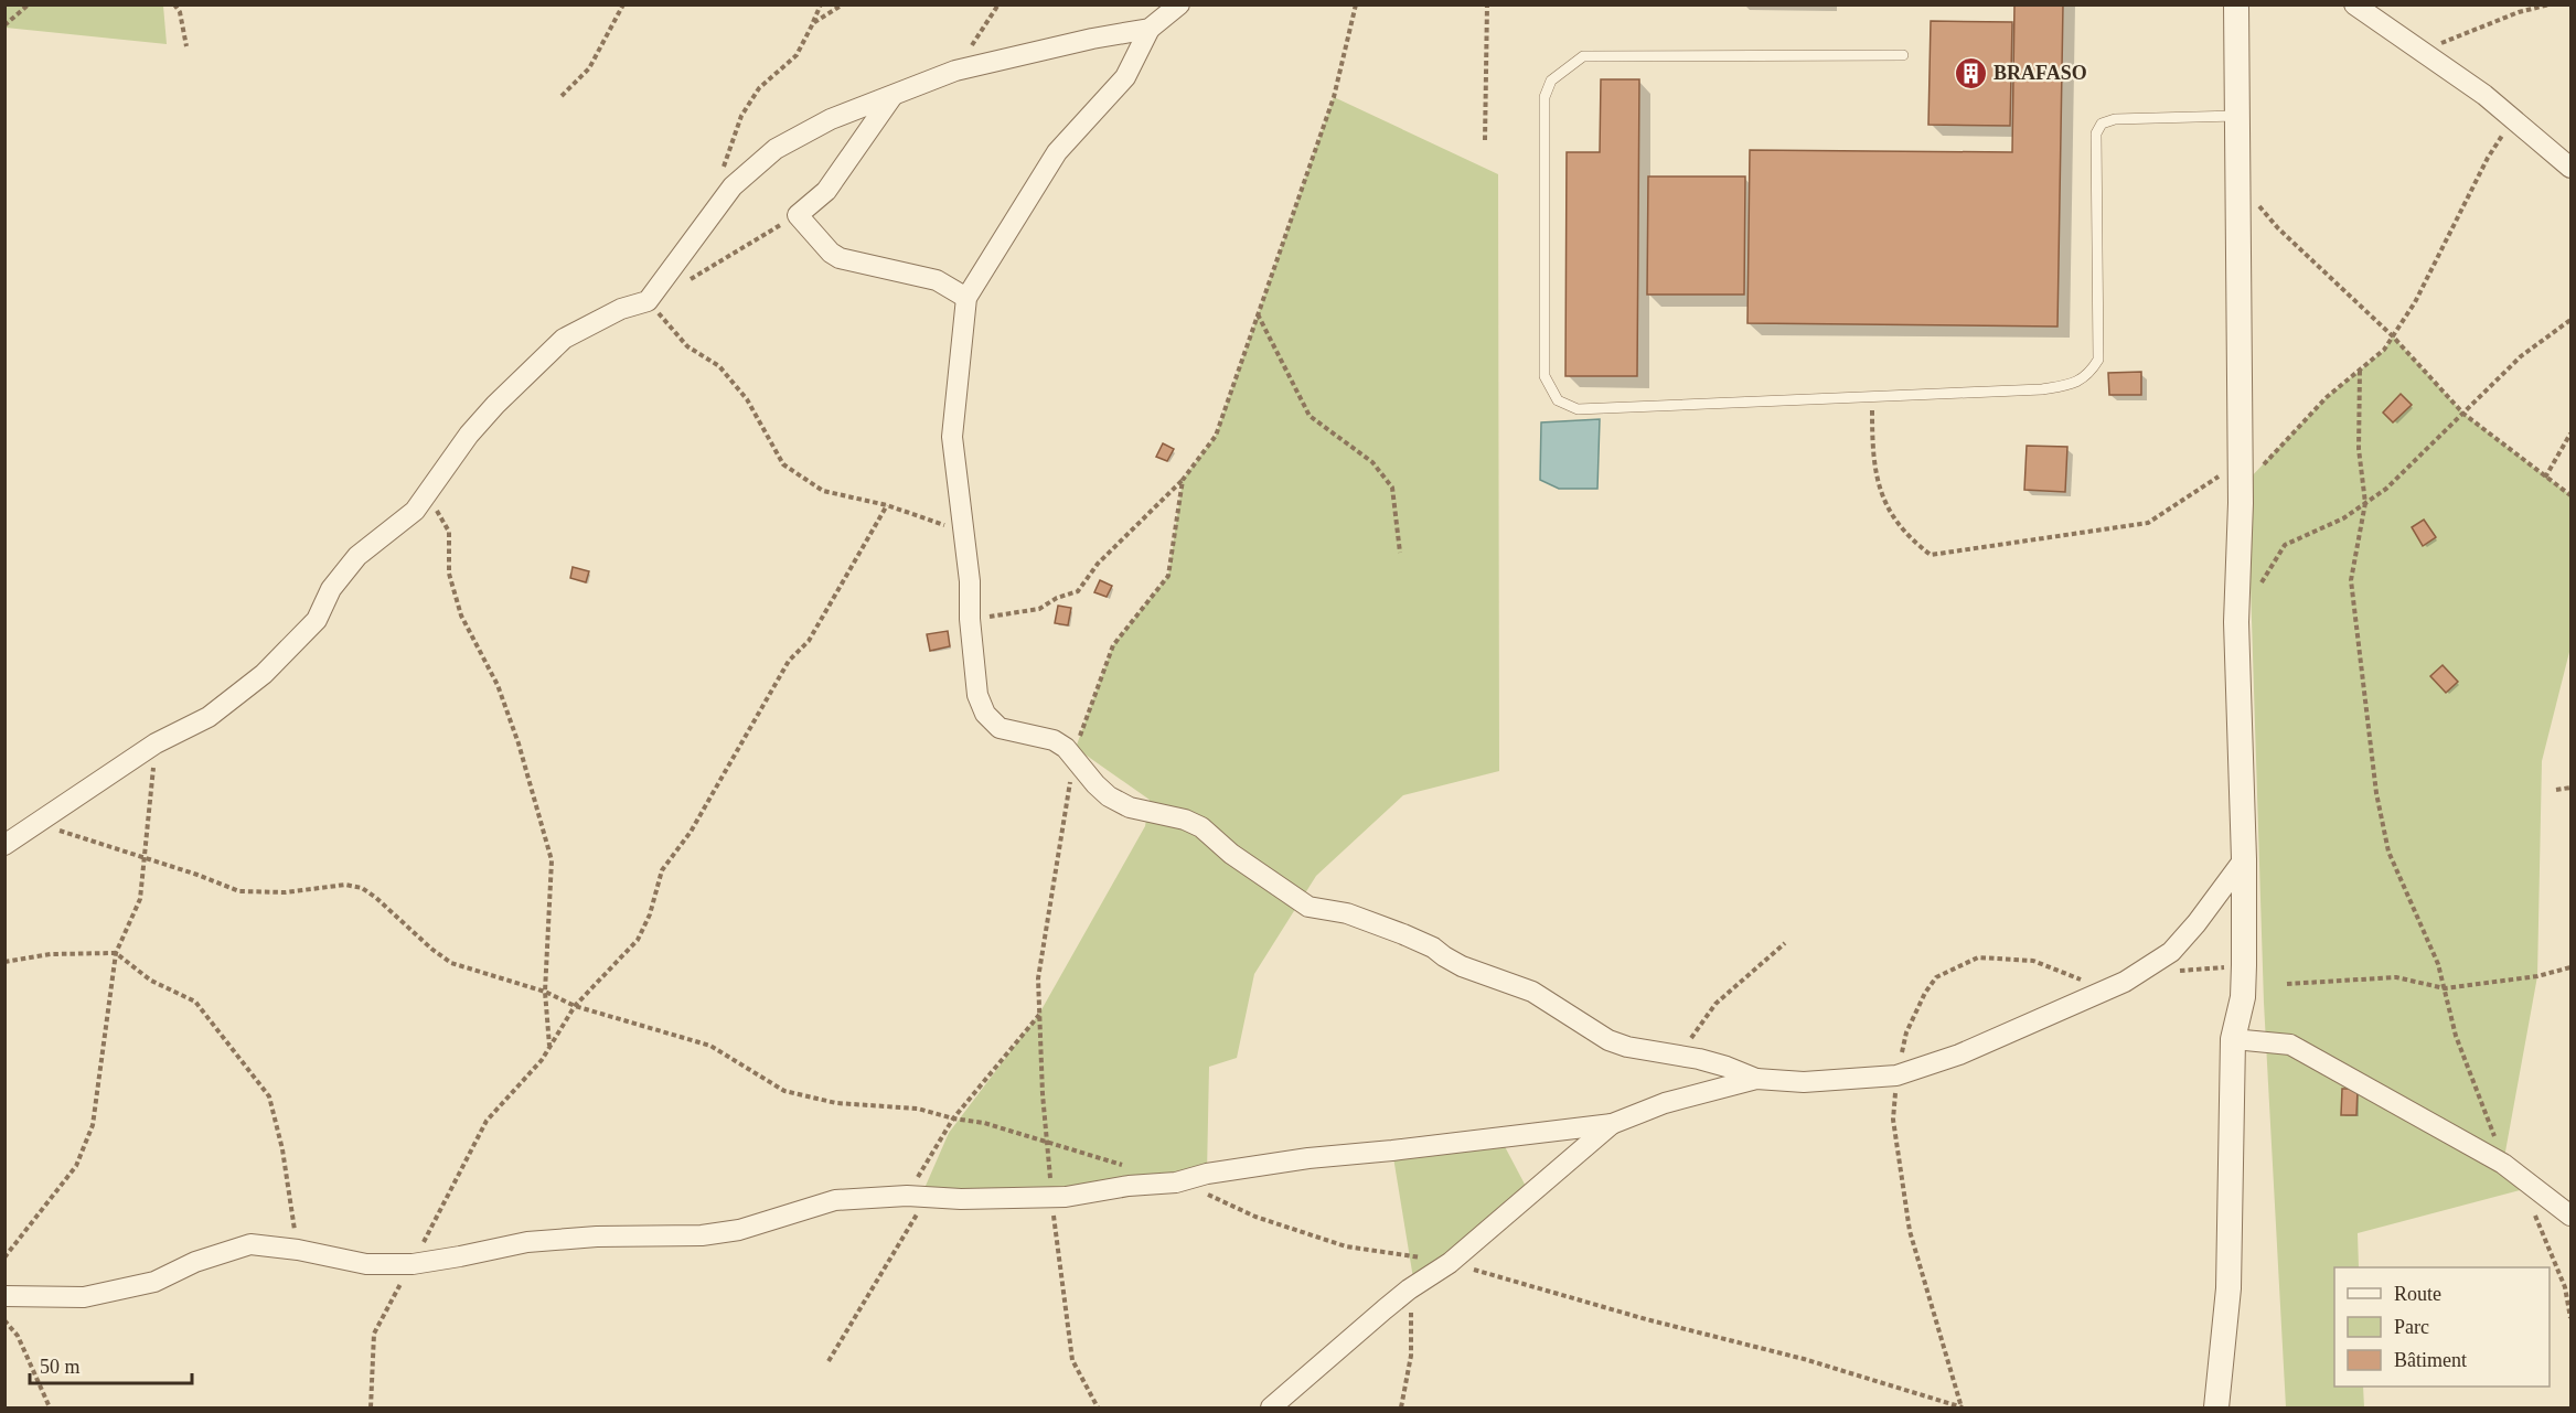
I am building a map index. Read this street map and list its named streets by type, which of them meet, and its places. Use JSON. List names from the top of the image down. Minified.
{"places":{"building":["BRAFASO"]},"legend":["Route","Parc","Bâtiment"],"scale_bar":"50 m"}
